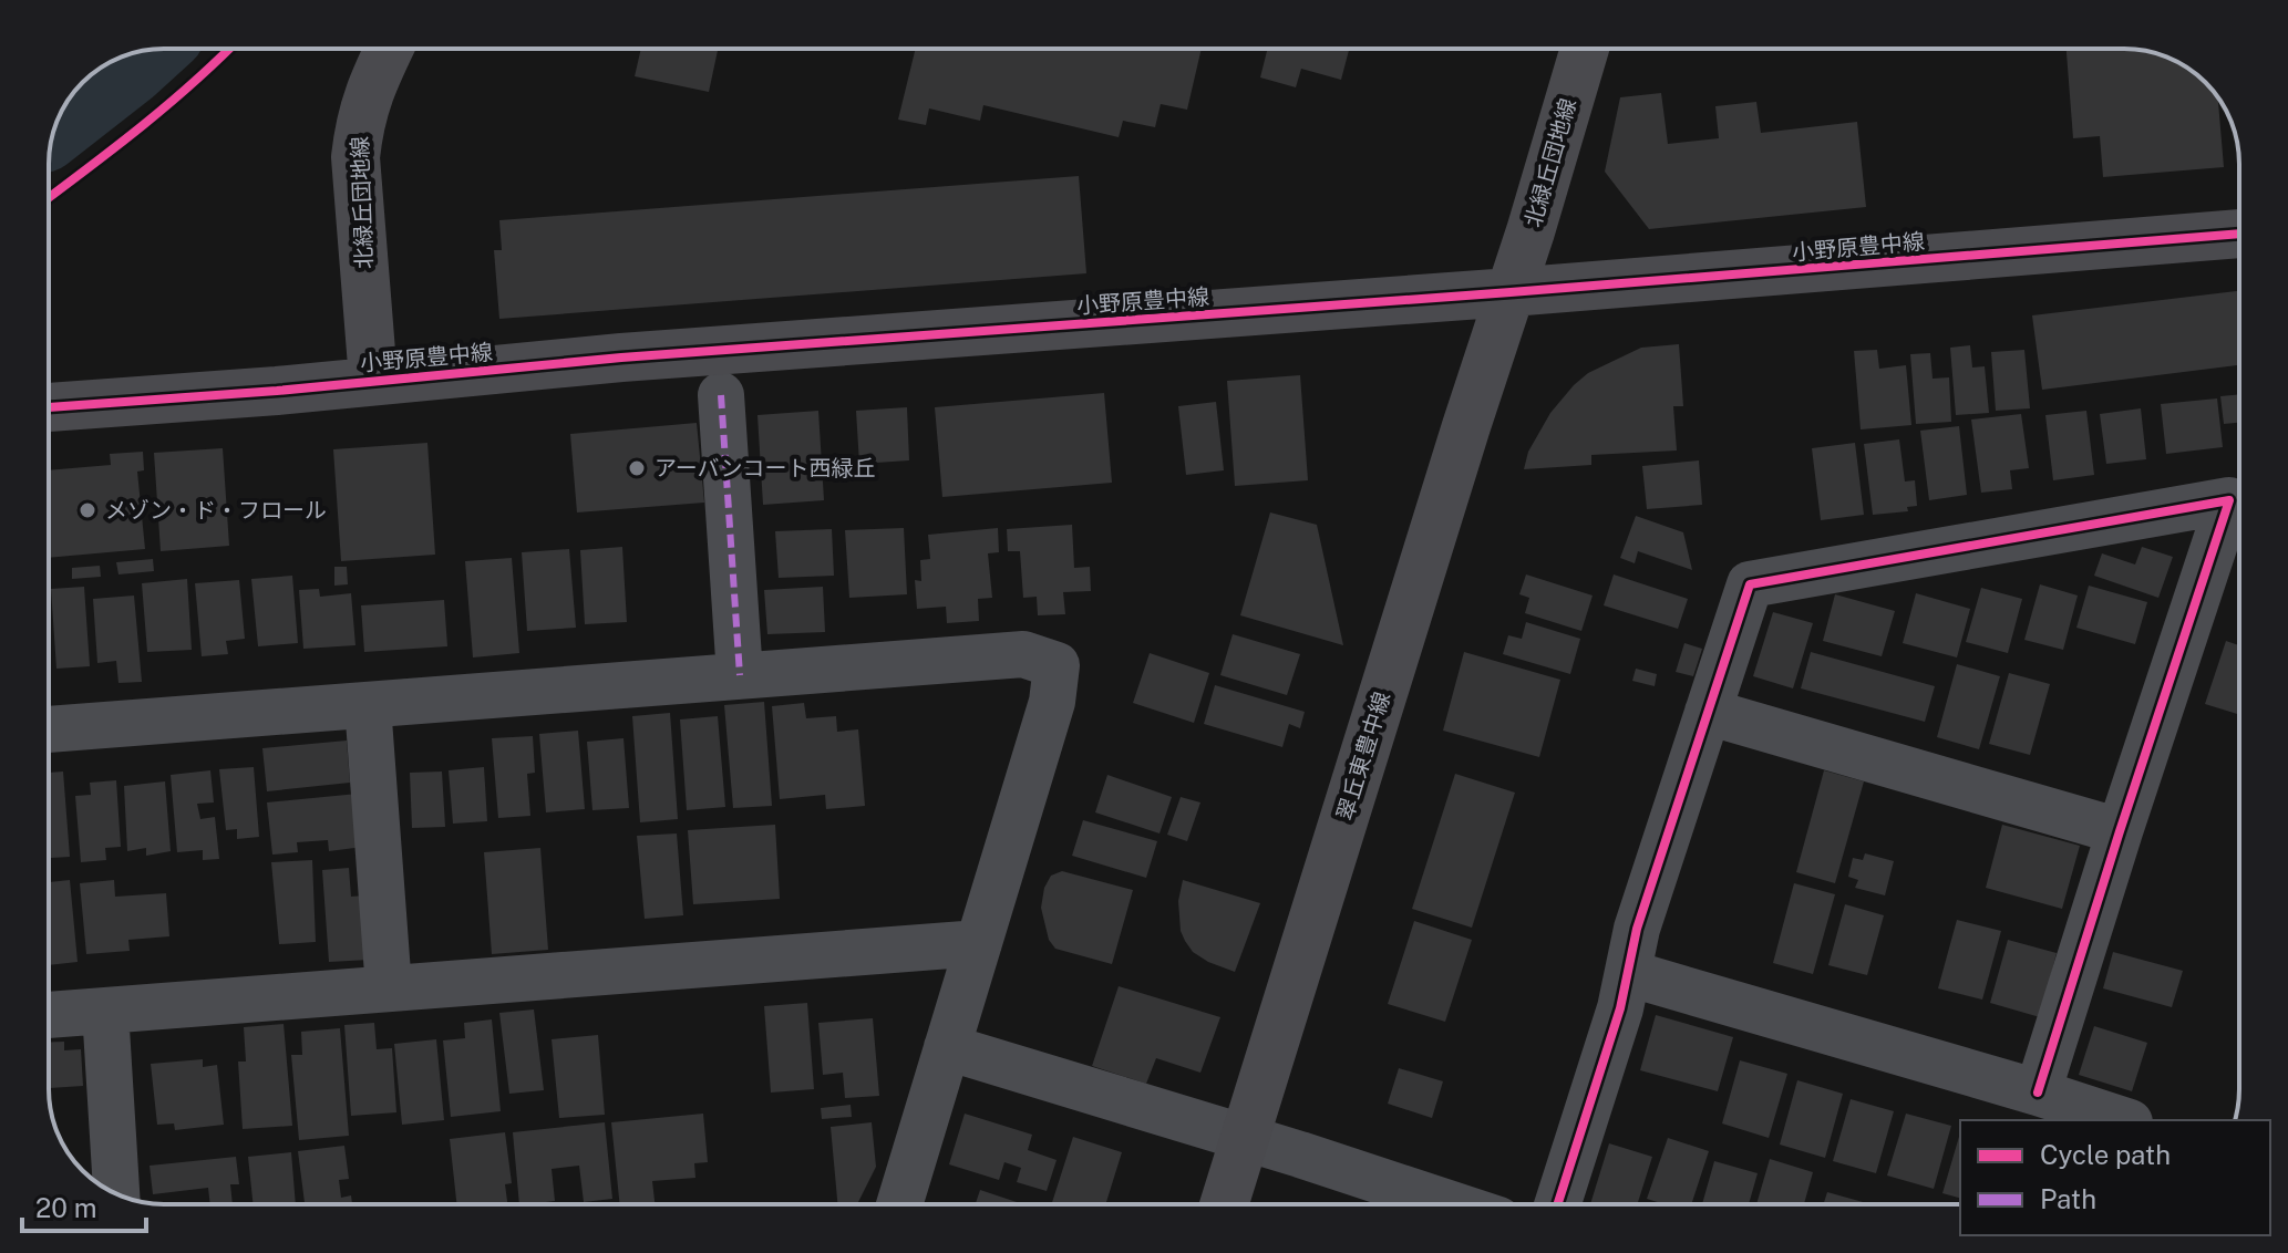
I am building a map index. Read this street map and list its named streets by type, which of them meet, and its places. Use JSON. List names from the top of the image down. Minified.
{"streets":{"street":["北緑丘団地線","小野原豊中線","翠丘東豊中線"]},"crossings":[["北緑丘団地線","小野原豊中線"],["北緑丘団地線","翠丘東豊中線"],["小野原豊中線","翠丘東豊中線"]],"places":["アーバンコート西緑丘","メゾン・ド・フロール"],"legend":["Cycle path","Path"],"scale_bar":"20 m"}
